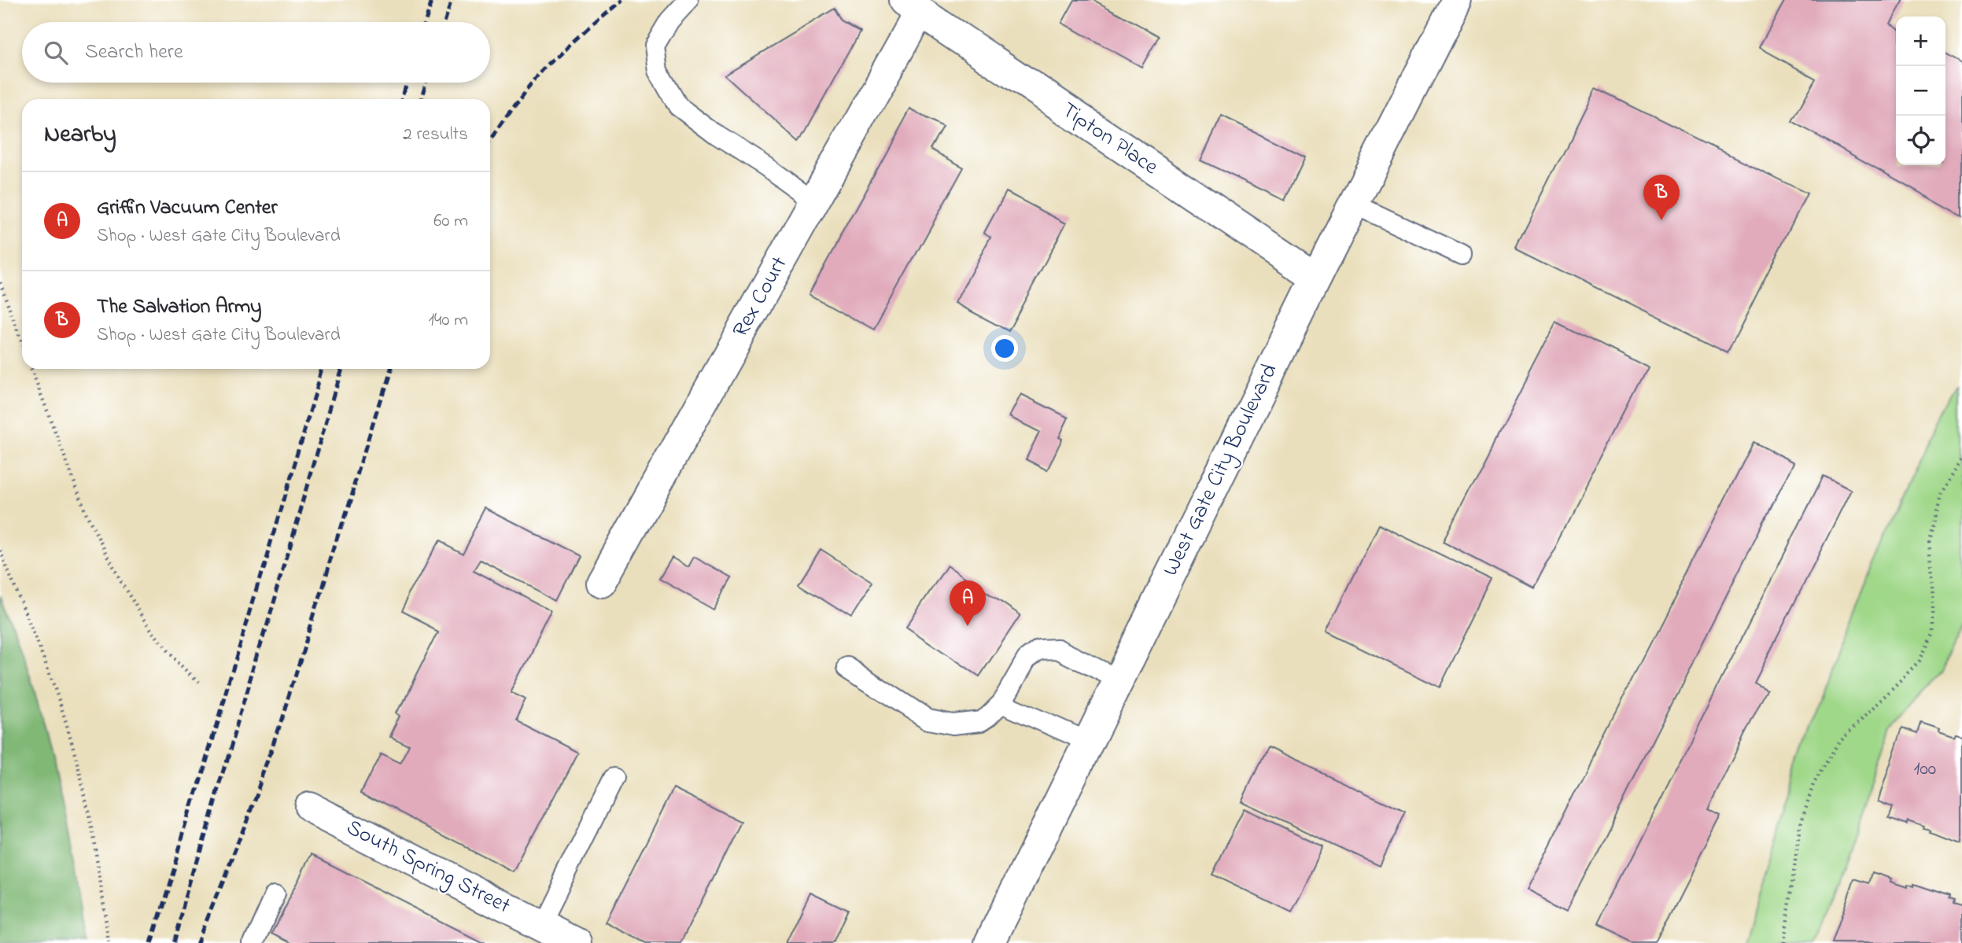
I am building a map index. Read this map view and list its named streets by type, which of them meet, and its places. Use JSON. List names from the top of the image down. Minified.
{"streets":{"street":["Tipton Place","Rex Court","West Gate City Boulevard","South Spring Street"]},"crossings":[["Tipton Place","Rex Court"],["Tipton Place","West Gate City Boulevard"]],"house_numbers":["100"],"page":{"map_buttons":["+","−"],"search":"Search here","heading":["Nearby","2 results"],"list":[{"mark":"A","name":"Griffin Vacuum Center","note":"Shop · West Gate City Boulevard","value":"60 m"},{"mark":"B","name":"The Salvation Army","note":"Shop · West Gate City Boulevard","value":"140 m"}],"pins":["B","A"]}}
